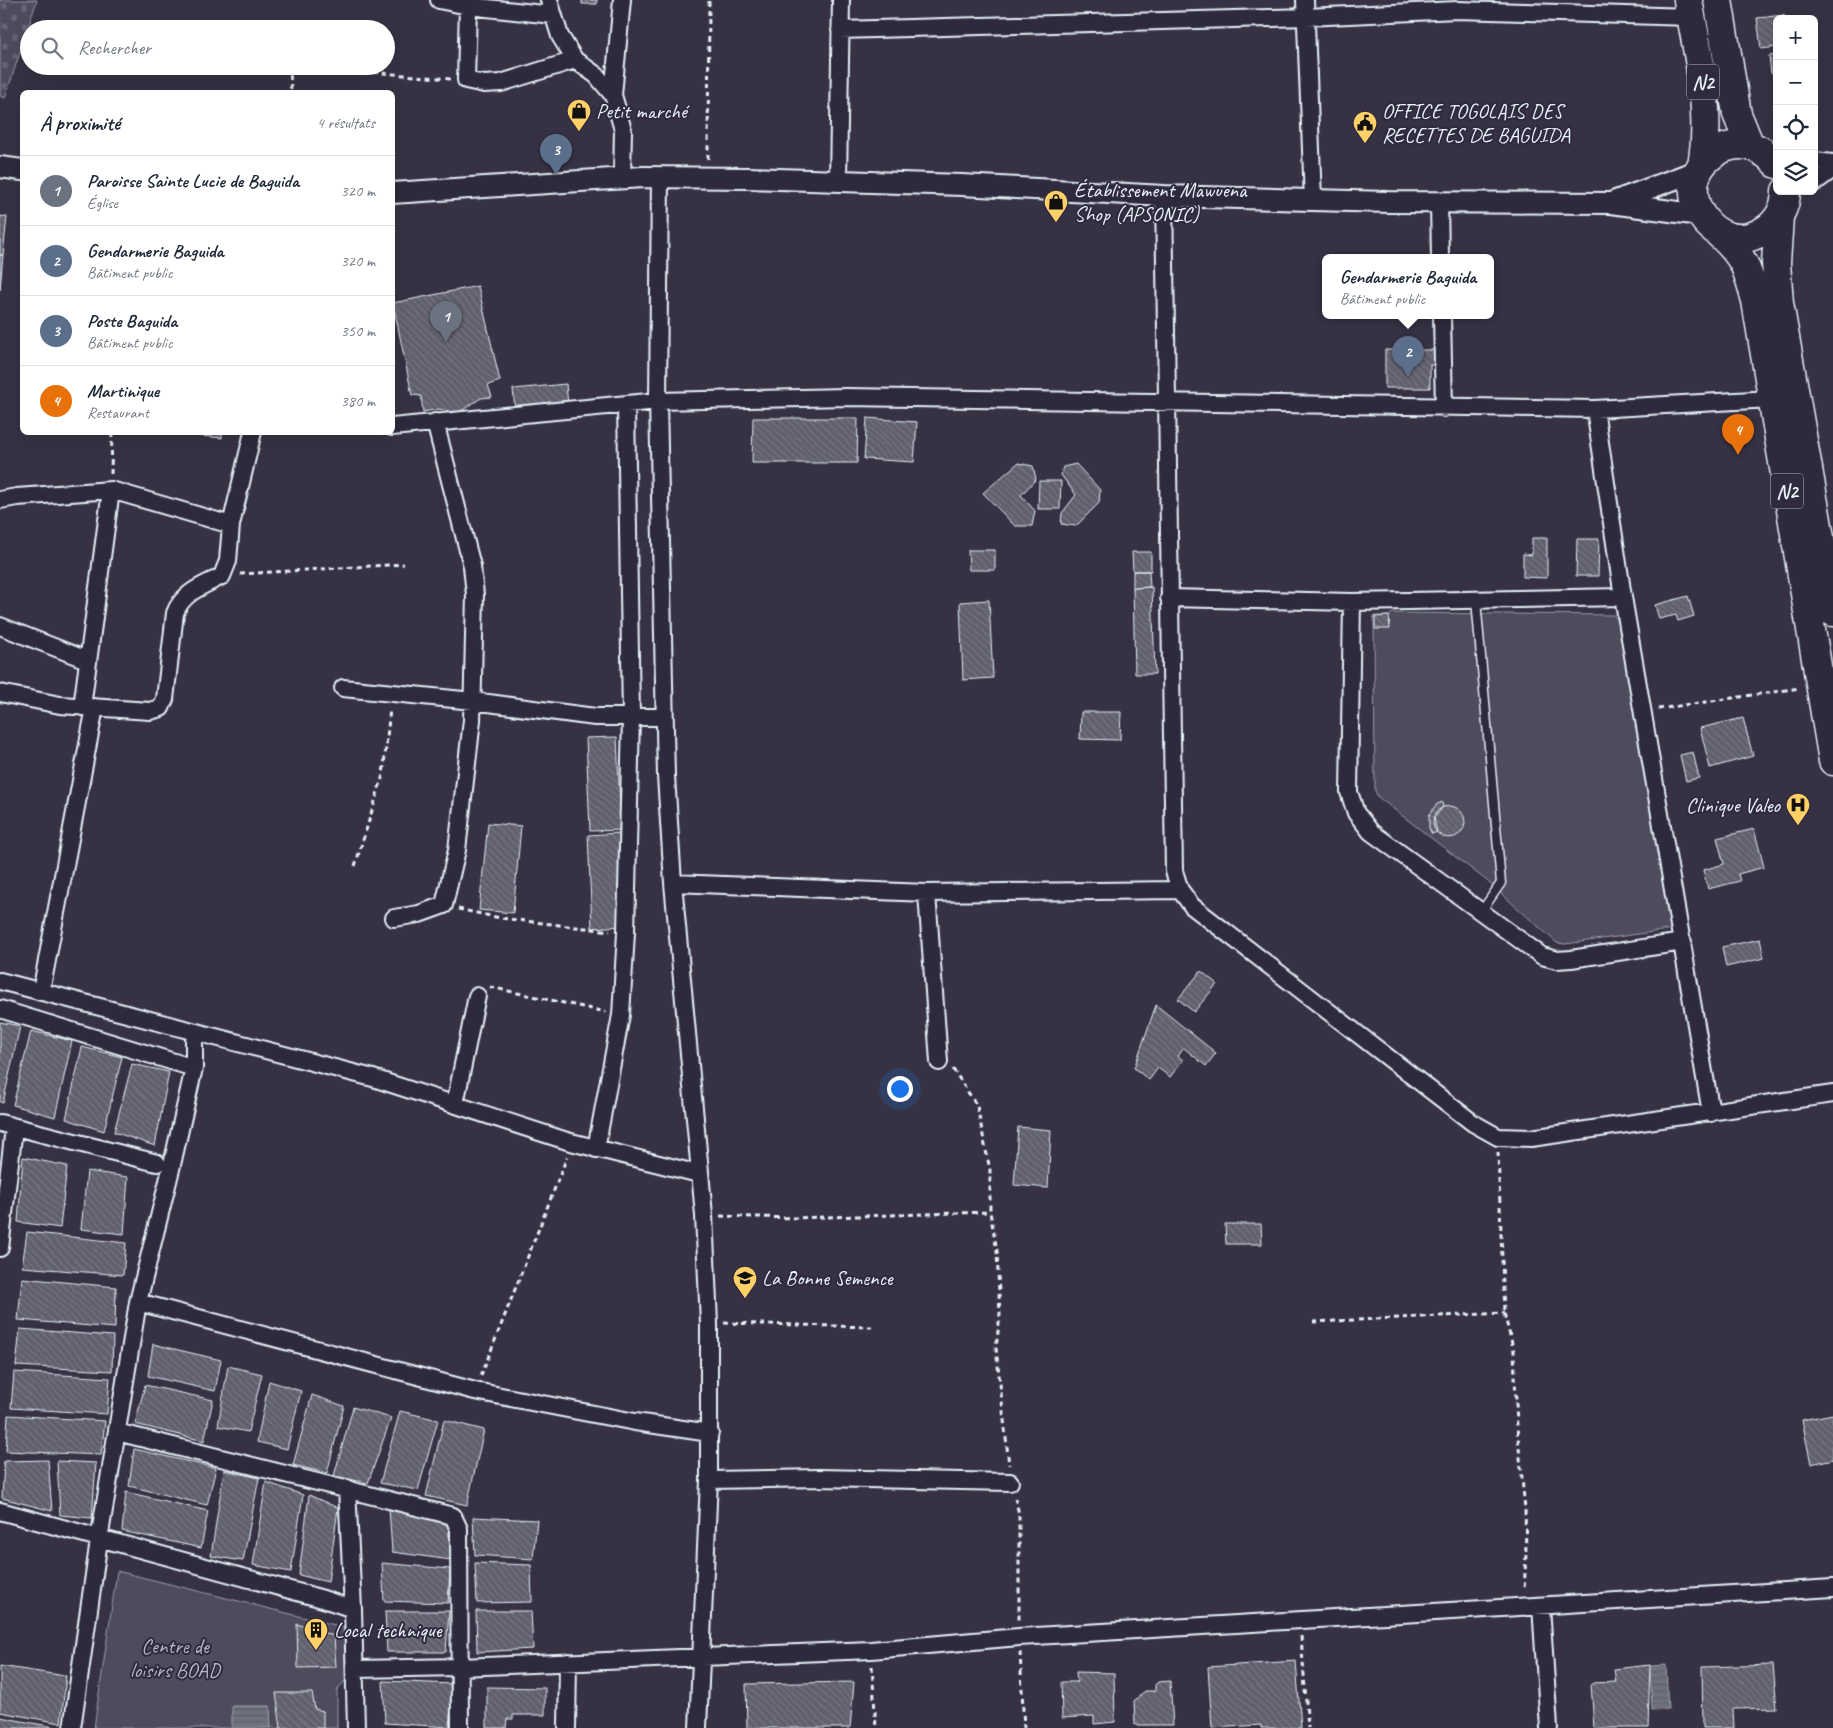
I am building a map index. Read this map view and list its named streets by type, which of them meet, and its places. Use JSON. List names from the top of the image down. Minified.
{"streets":{"highway":["N2"]},"parks":["Centre de loisirs BOAD"],"places":{"shop":["Petit marché","Établissement Mawuena Shop (APSONIC)"],"public building":["OFFICE TOGOLAIS DES RECETTES DE BAGUIDA"],"hospital":["Clinique Valeo"],"school or university":["La Bonne Semence"],"building":["Local technique"]},"page":{"map_buttons":["+","−"],"search":"Rechercher","heading":["À proximité","4 résultats"],"pins":["3","1","2","4"],"list":[{"mark":"1","name":"Paroisse Sainte Lucie de Baguida","note":"Église","value":"320 m"},{"mark":"2","name":"Gendarmerie Baguida","note":"Bâtiment public","value":"320 m"},{"mark":"3","name":"Poste Baguida","note":"Bâtiment public","value":"350 m"},{"mark":"4","name":"Martinique","note":"Restaurant","value":"380 m"}],"popup":["Gendarmerie Baguida","Bâtiment public"]}}
